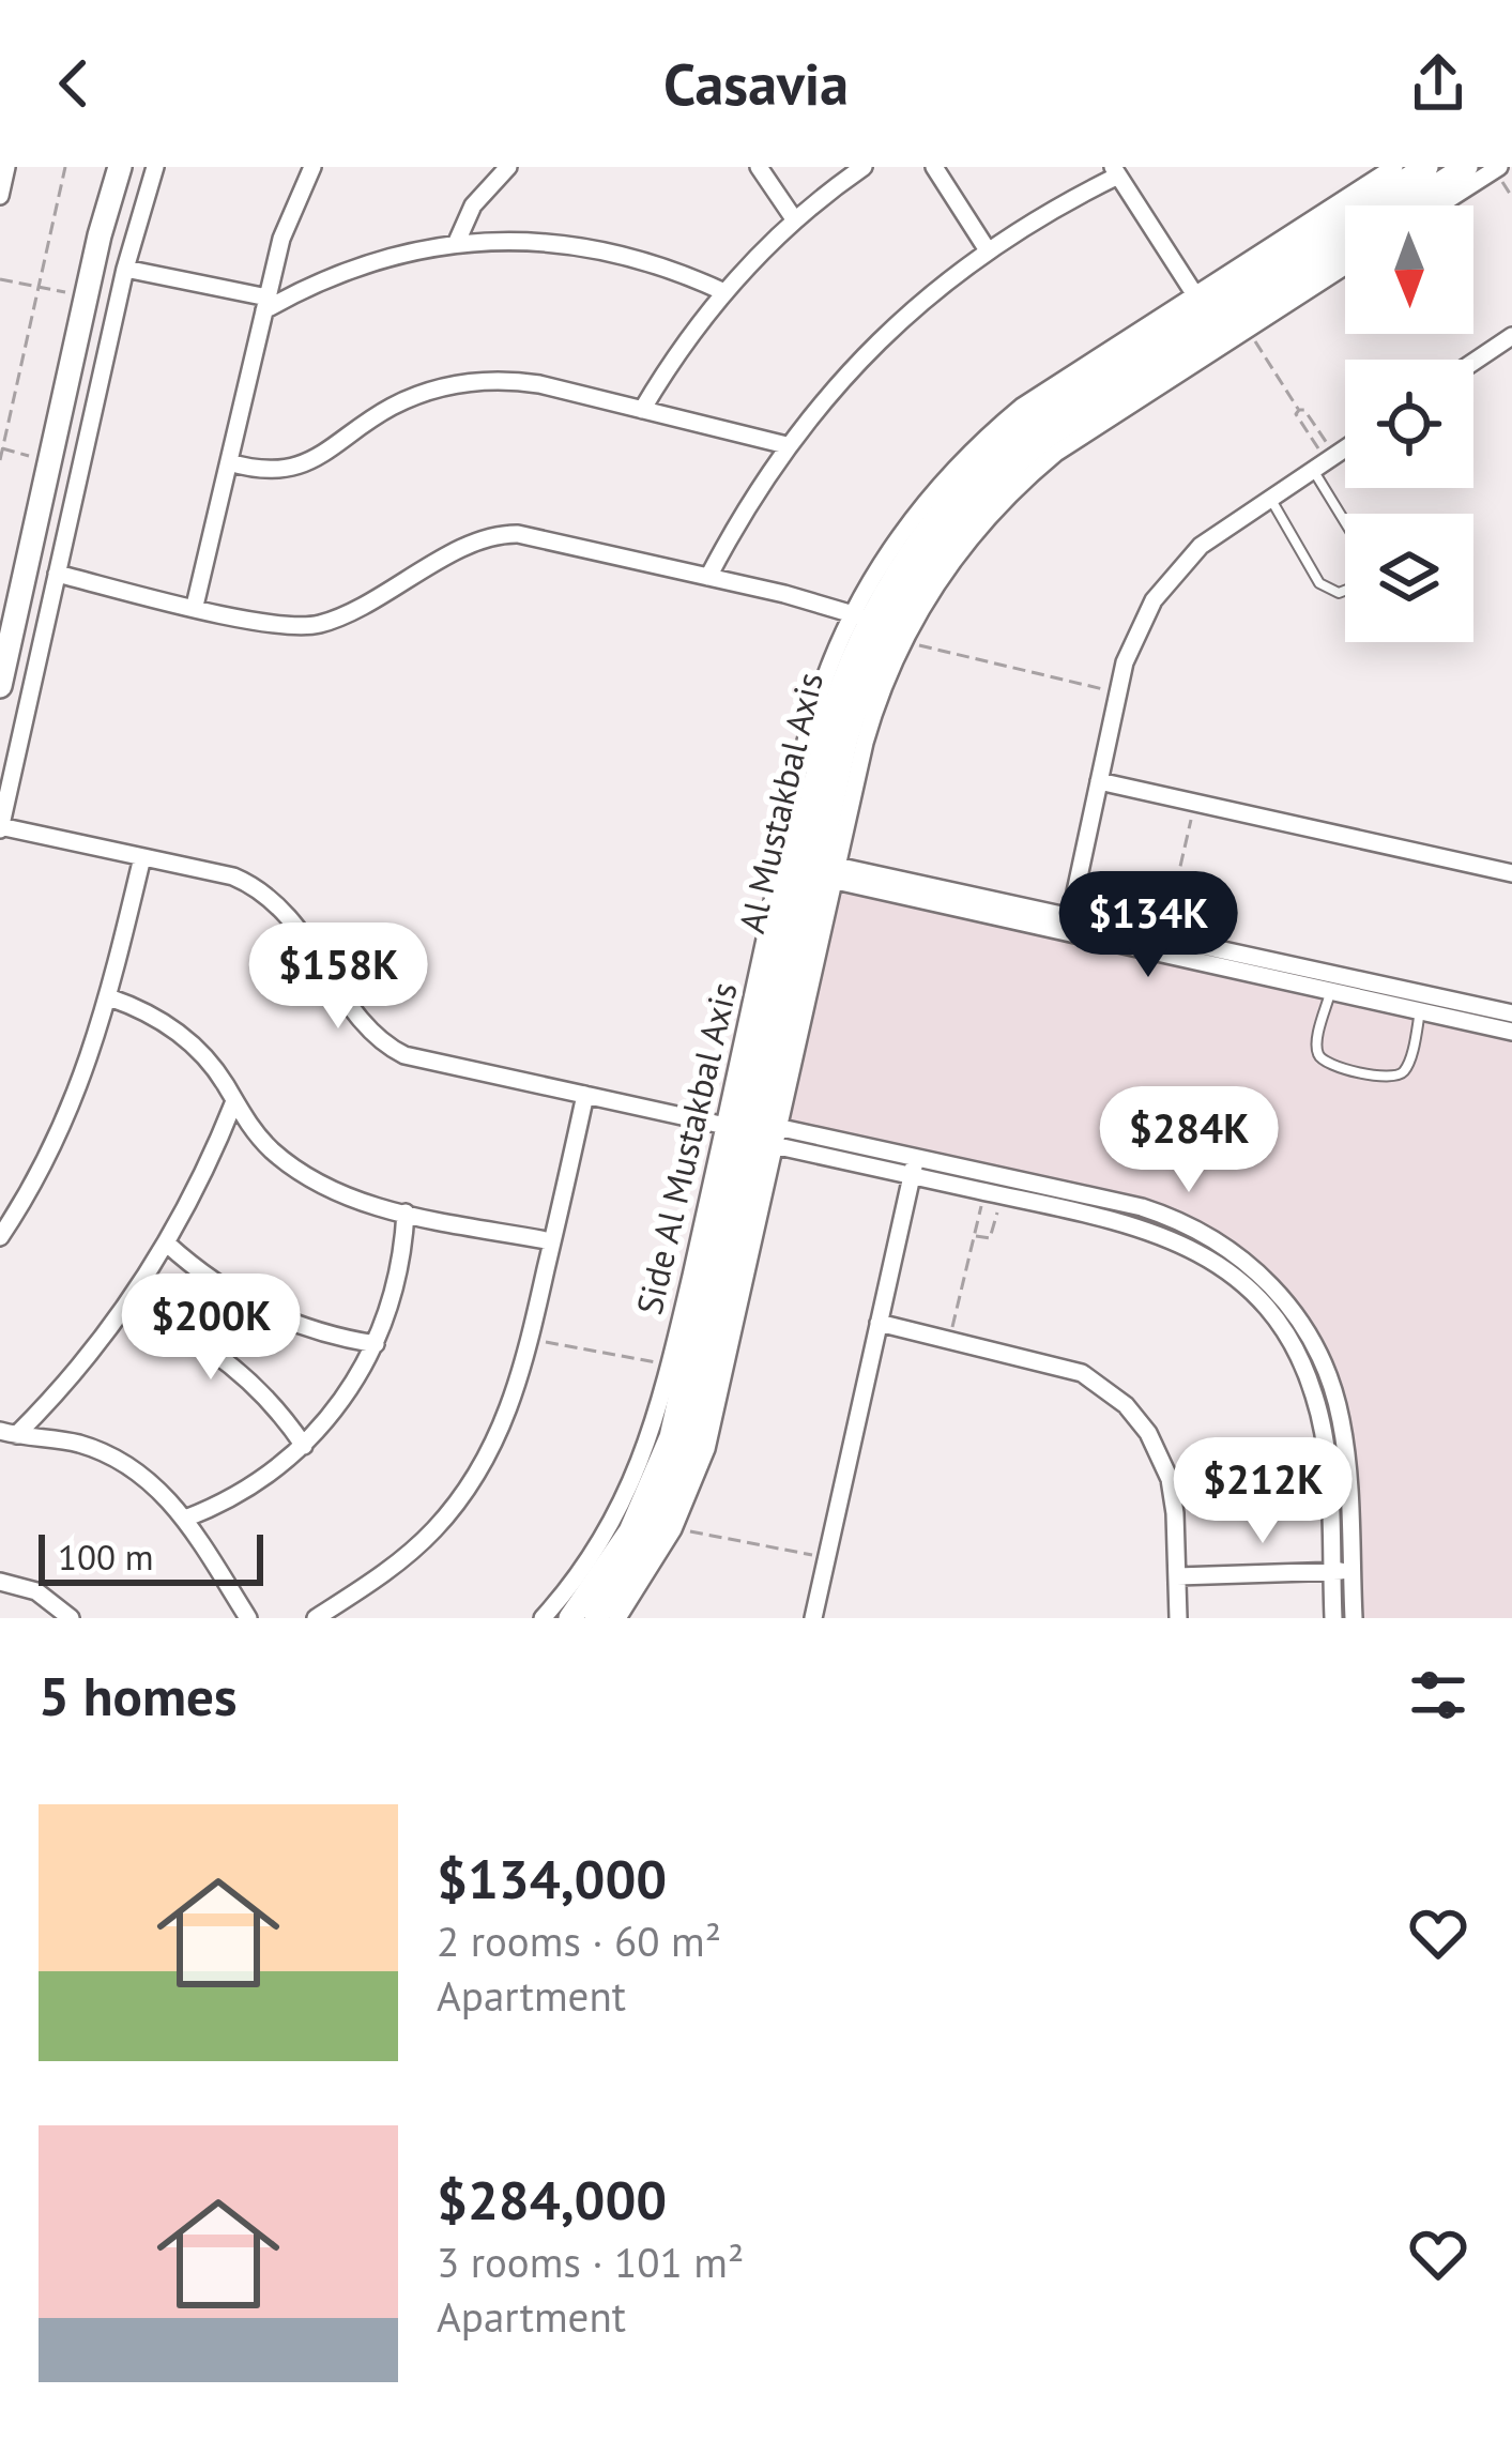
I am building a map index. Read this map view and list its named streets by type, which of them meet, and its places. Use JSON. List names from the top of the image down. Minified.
{"streets":{"street":["Al Mustakbal Axis","Side Al Mustakbal Axis"]},"crossings":[["Al Mustakbal Axis","Side Al Mustakbal Axis"]],"scale_bar":"100 m","north":"bottom","page":{"header":"Casavia","price":["$134K","$158K","$284K","$200K","$212K"],"scale":"100 m","heading":"5 homes","list":[{"name":"$134,000","note":"2 rooms · 60 m² · Apartment"},{"name":"$284,000","note":"3 rooms · 101 m² · Apartment"}]}}
